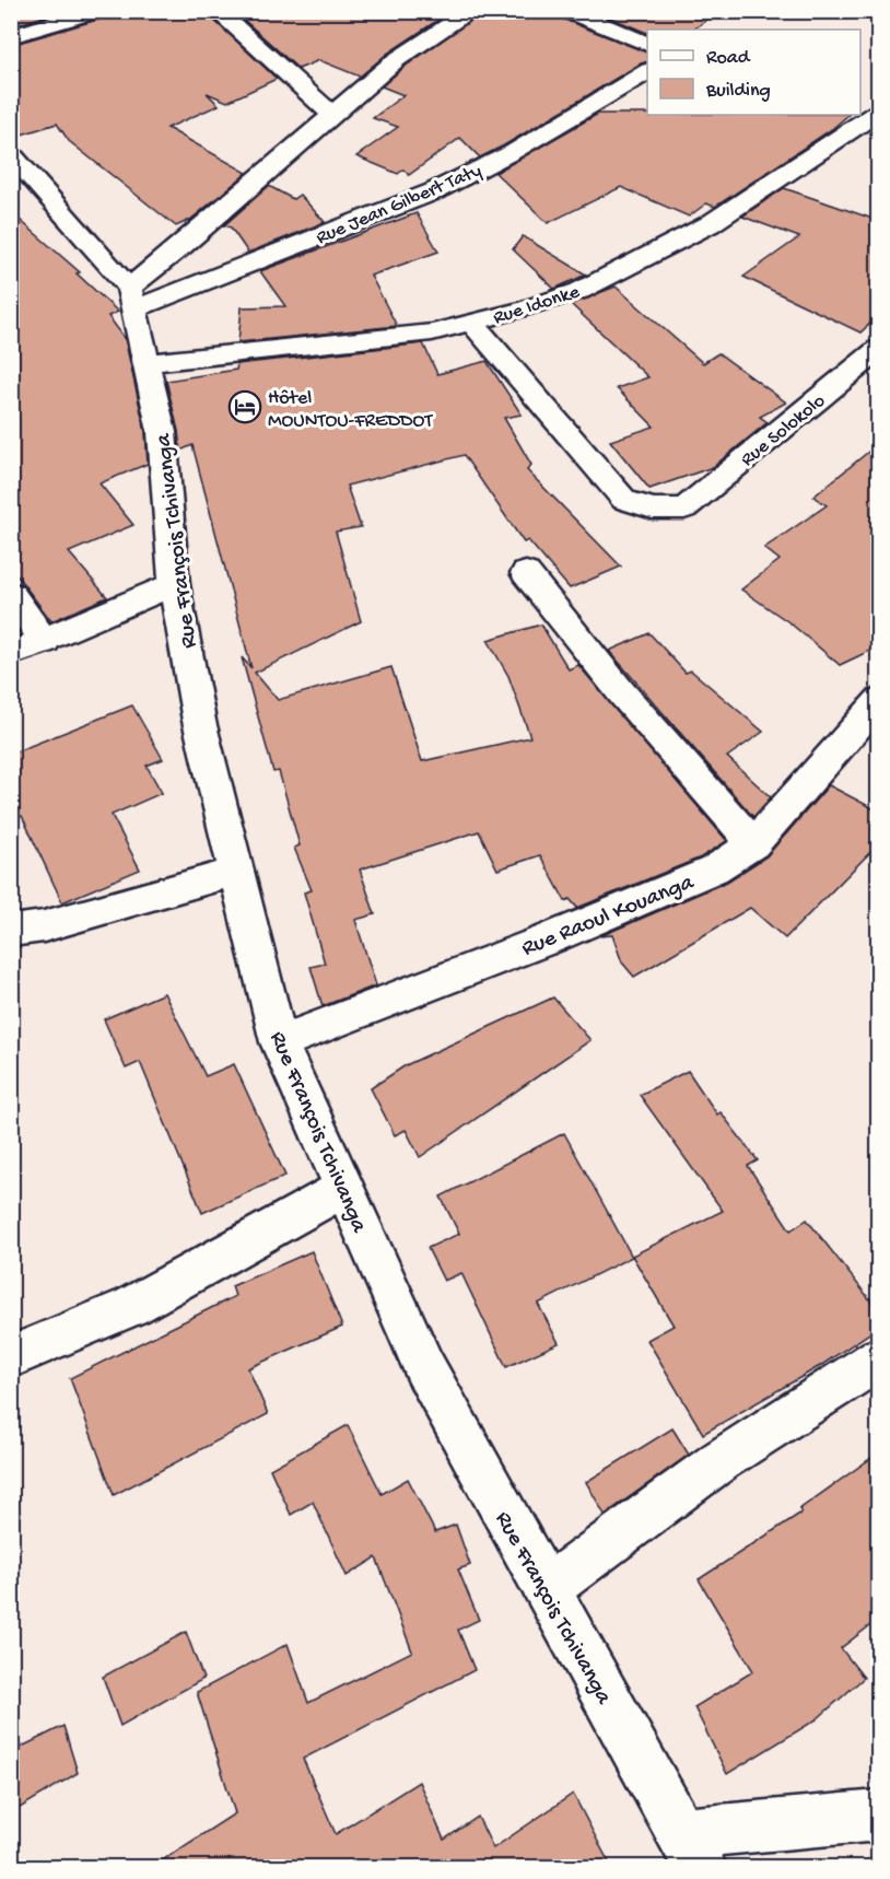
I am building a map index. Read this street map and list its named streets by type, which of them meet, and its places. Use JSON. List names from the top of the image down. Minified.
{"streets":{"street":["Rue Jean Gilbert Taty","Rue Idonke","Rue Solokolo","Rue François Tchivanga","Rue Raoul Kouanga"]},"crossings":[["Rue Jean Gilbert Taty","Rue François Tchivanga"],["Rue Idonke","Rue Solokolo"],["Rue Idonke","Rue François Tchivanga"],["Rue François Tchivanga","Rue Raoul Kouanga"]],"places":{"hotel":["Hôtel MOUNTOU-FREDDOT"]},"legend":["Road","Building"]}
